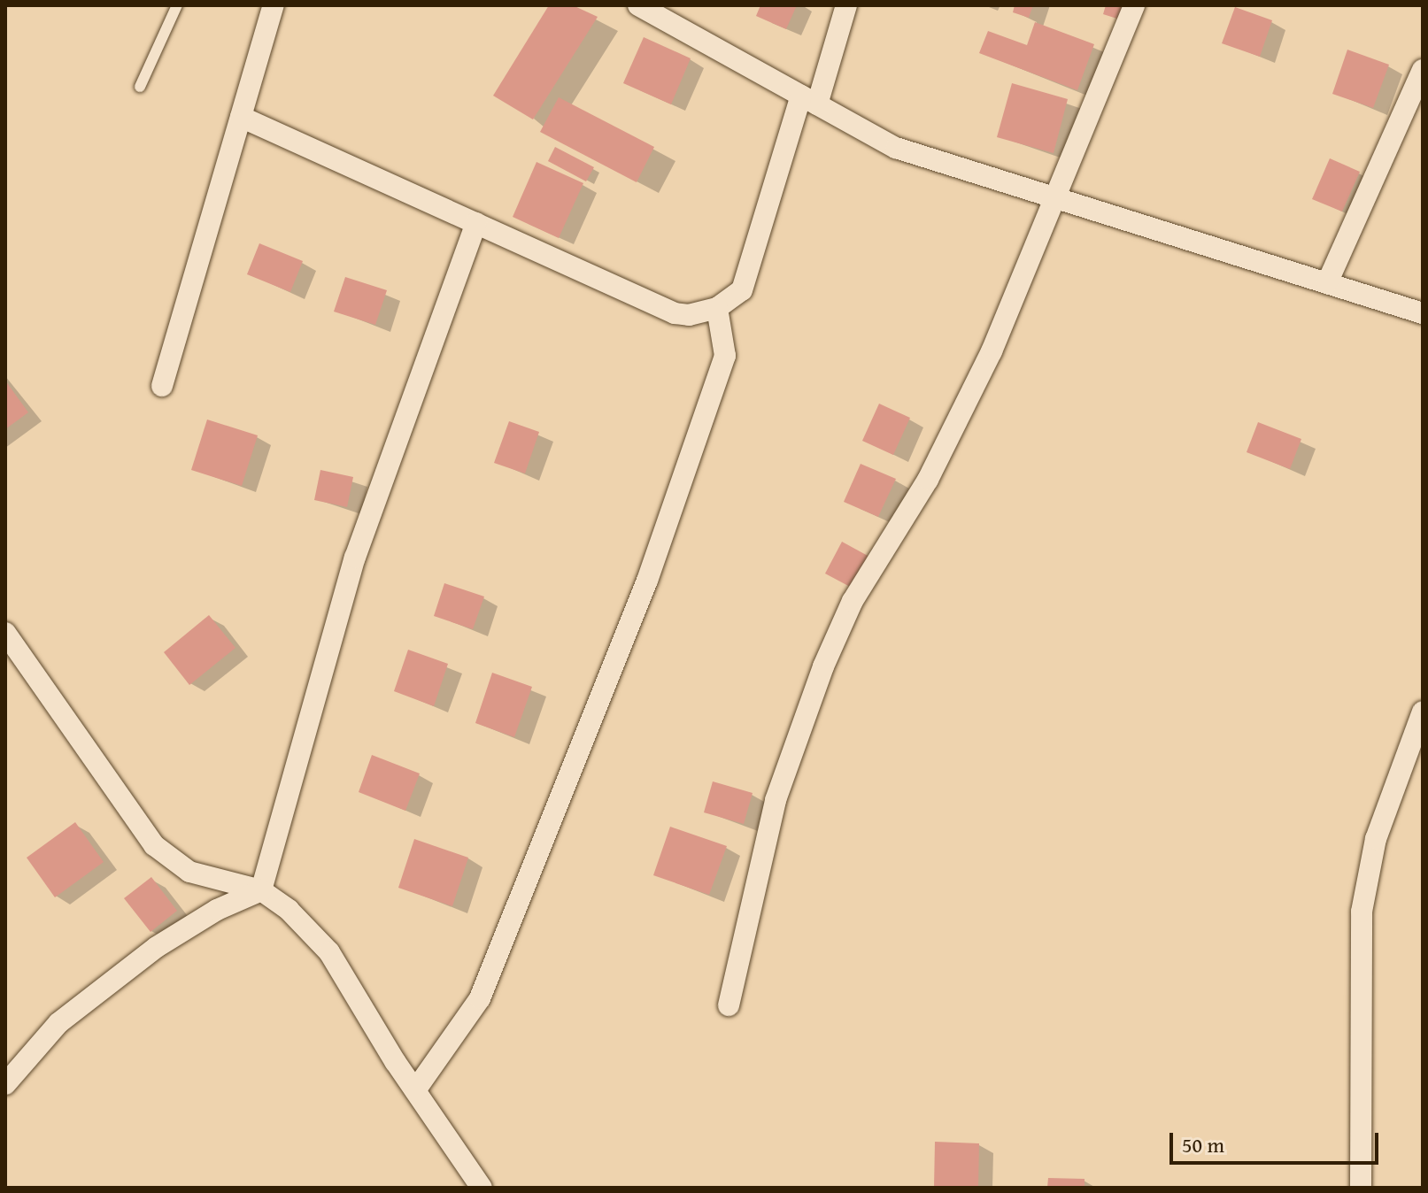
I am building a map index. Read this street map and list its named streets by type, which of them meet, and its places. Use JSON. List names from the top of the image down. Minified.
{"scale_bar":"50 m"}
